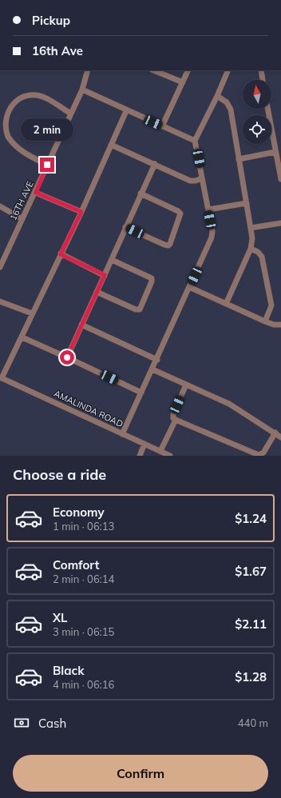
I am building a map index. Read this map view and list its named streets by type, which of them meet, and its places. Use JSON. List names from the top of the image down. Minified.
{"streets":{"street":["16TH AVE","AMALINDA ROAD"]},"north":"top","page":{"banner":["Pickup","16th Ave"],"bubble":"2 min","heading":"Choose a ride","list":[{"name":"Economy","note":"1 min · 06:13","value":"$1.24"},{"name":"Comfort","note":"2 min · 06:14","value":"$1.67"},{"name":"XL","note":"3 min · 06:15","value":"$2.11"},{"name":"Black","note":"4 min · 06:16","value":"$1.28"}],"pay":["Cash","440 m"],"buttons":"Confirm"}}
